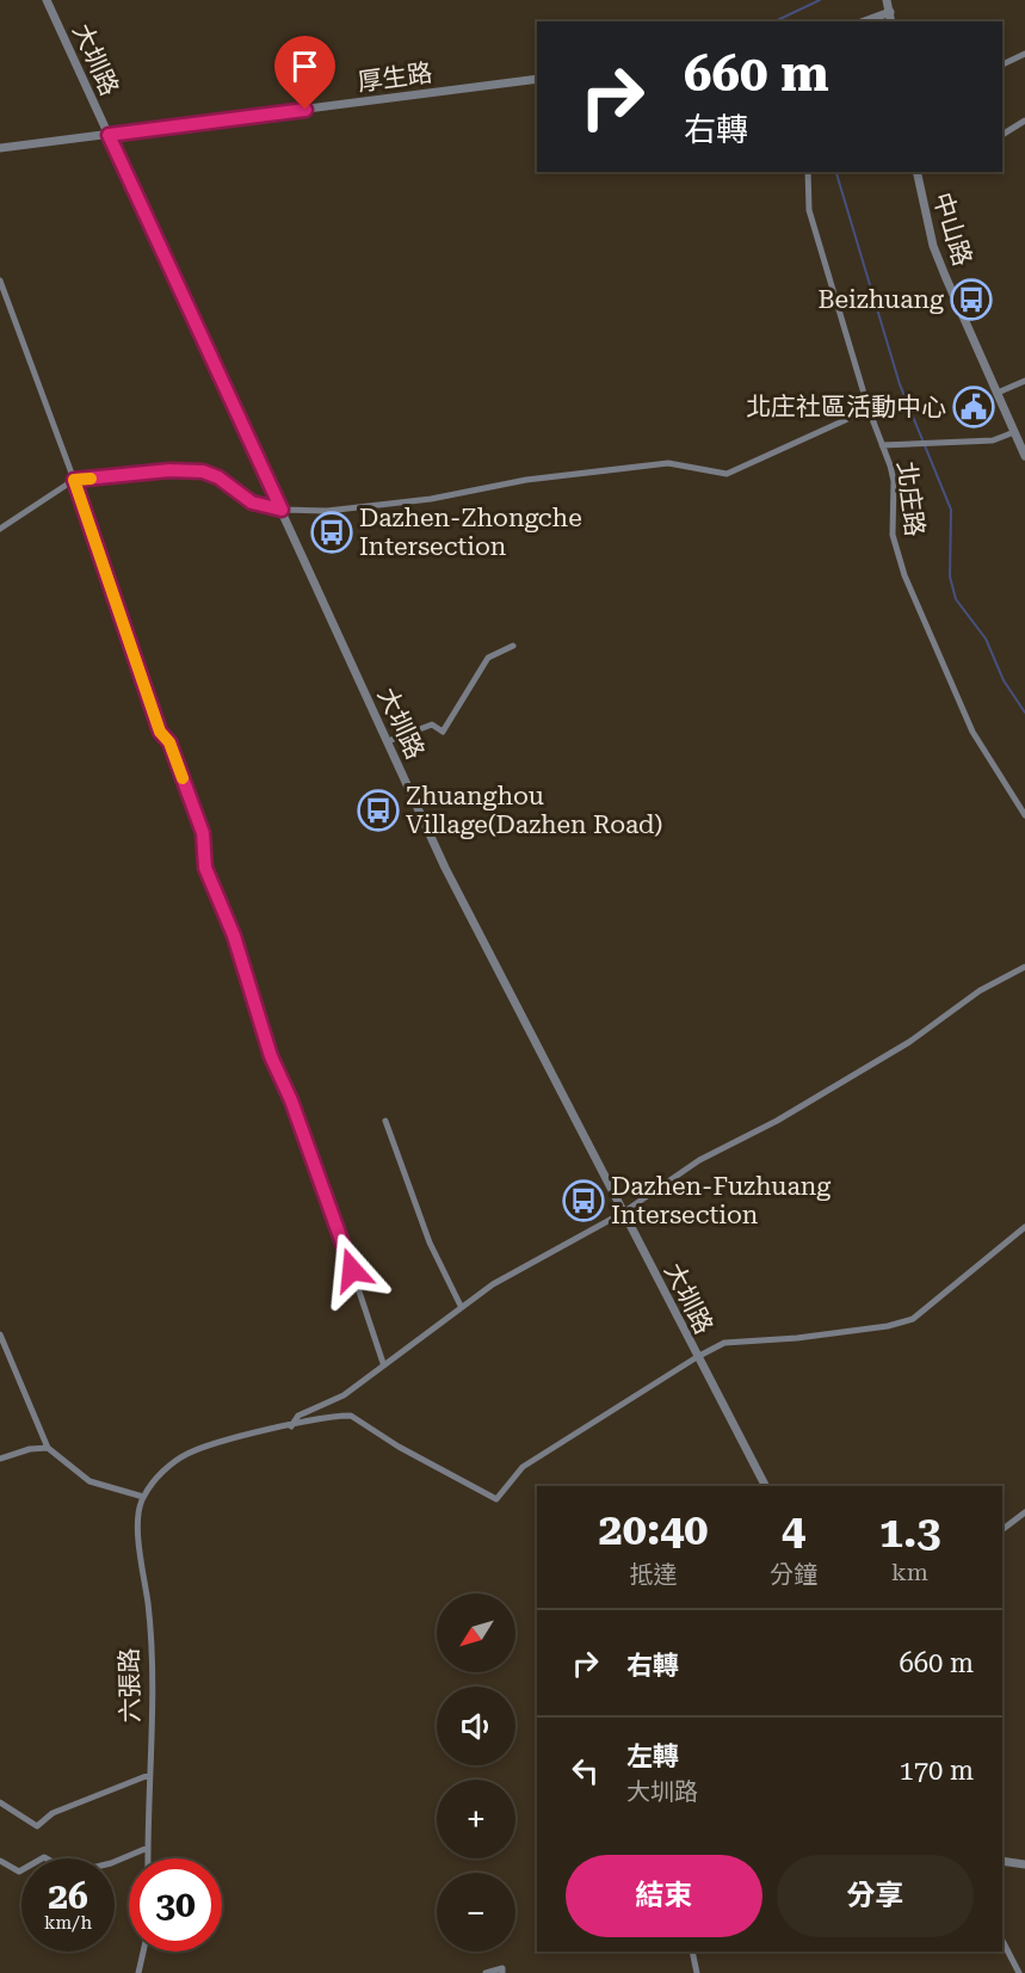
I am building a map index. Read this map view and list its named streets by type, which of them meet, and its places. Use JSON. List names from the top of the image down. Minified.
{"streets":{"street":["大圳路","厚生路","中山路","北庄路","六張路"]},"crossings":[["大圳路","厚生路"]],"places":{"bus stop":["Beizhuang","Dazhen-Zhongche Intersection","Zhuanghou Village(Dazhen Road)","Dazhen-Fuzhuang Intersection"],"public building":["北庄社區活動中心"]},"north":"bottom left","page":{"turn":["660 m","右轉"],"eta":["20:40","抵達","4","分鐘","1.3","km"],"map_buttons":["+","−"],"list":[{"name":"右轉","value":"660 m"},{"name":"左轉","note":"大圳路","value":"170 m"}],"buttons":["結束","分享"],"speed":"26 km/h","limit":"30"}}
